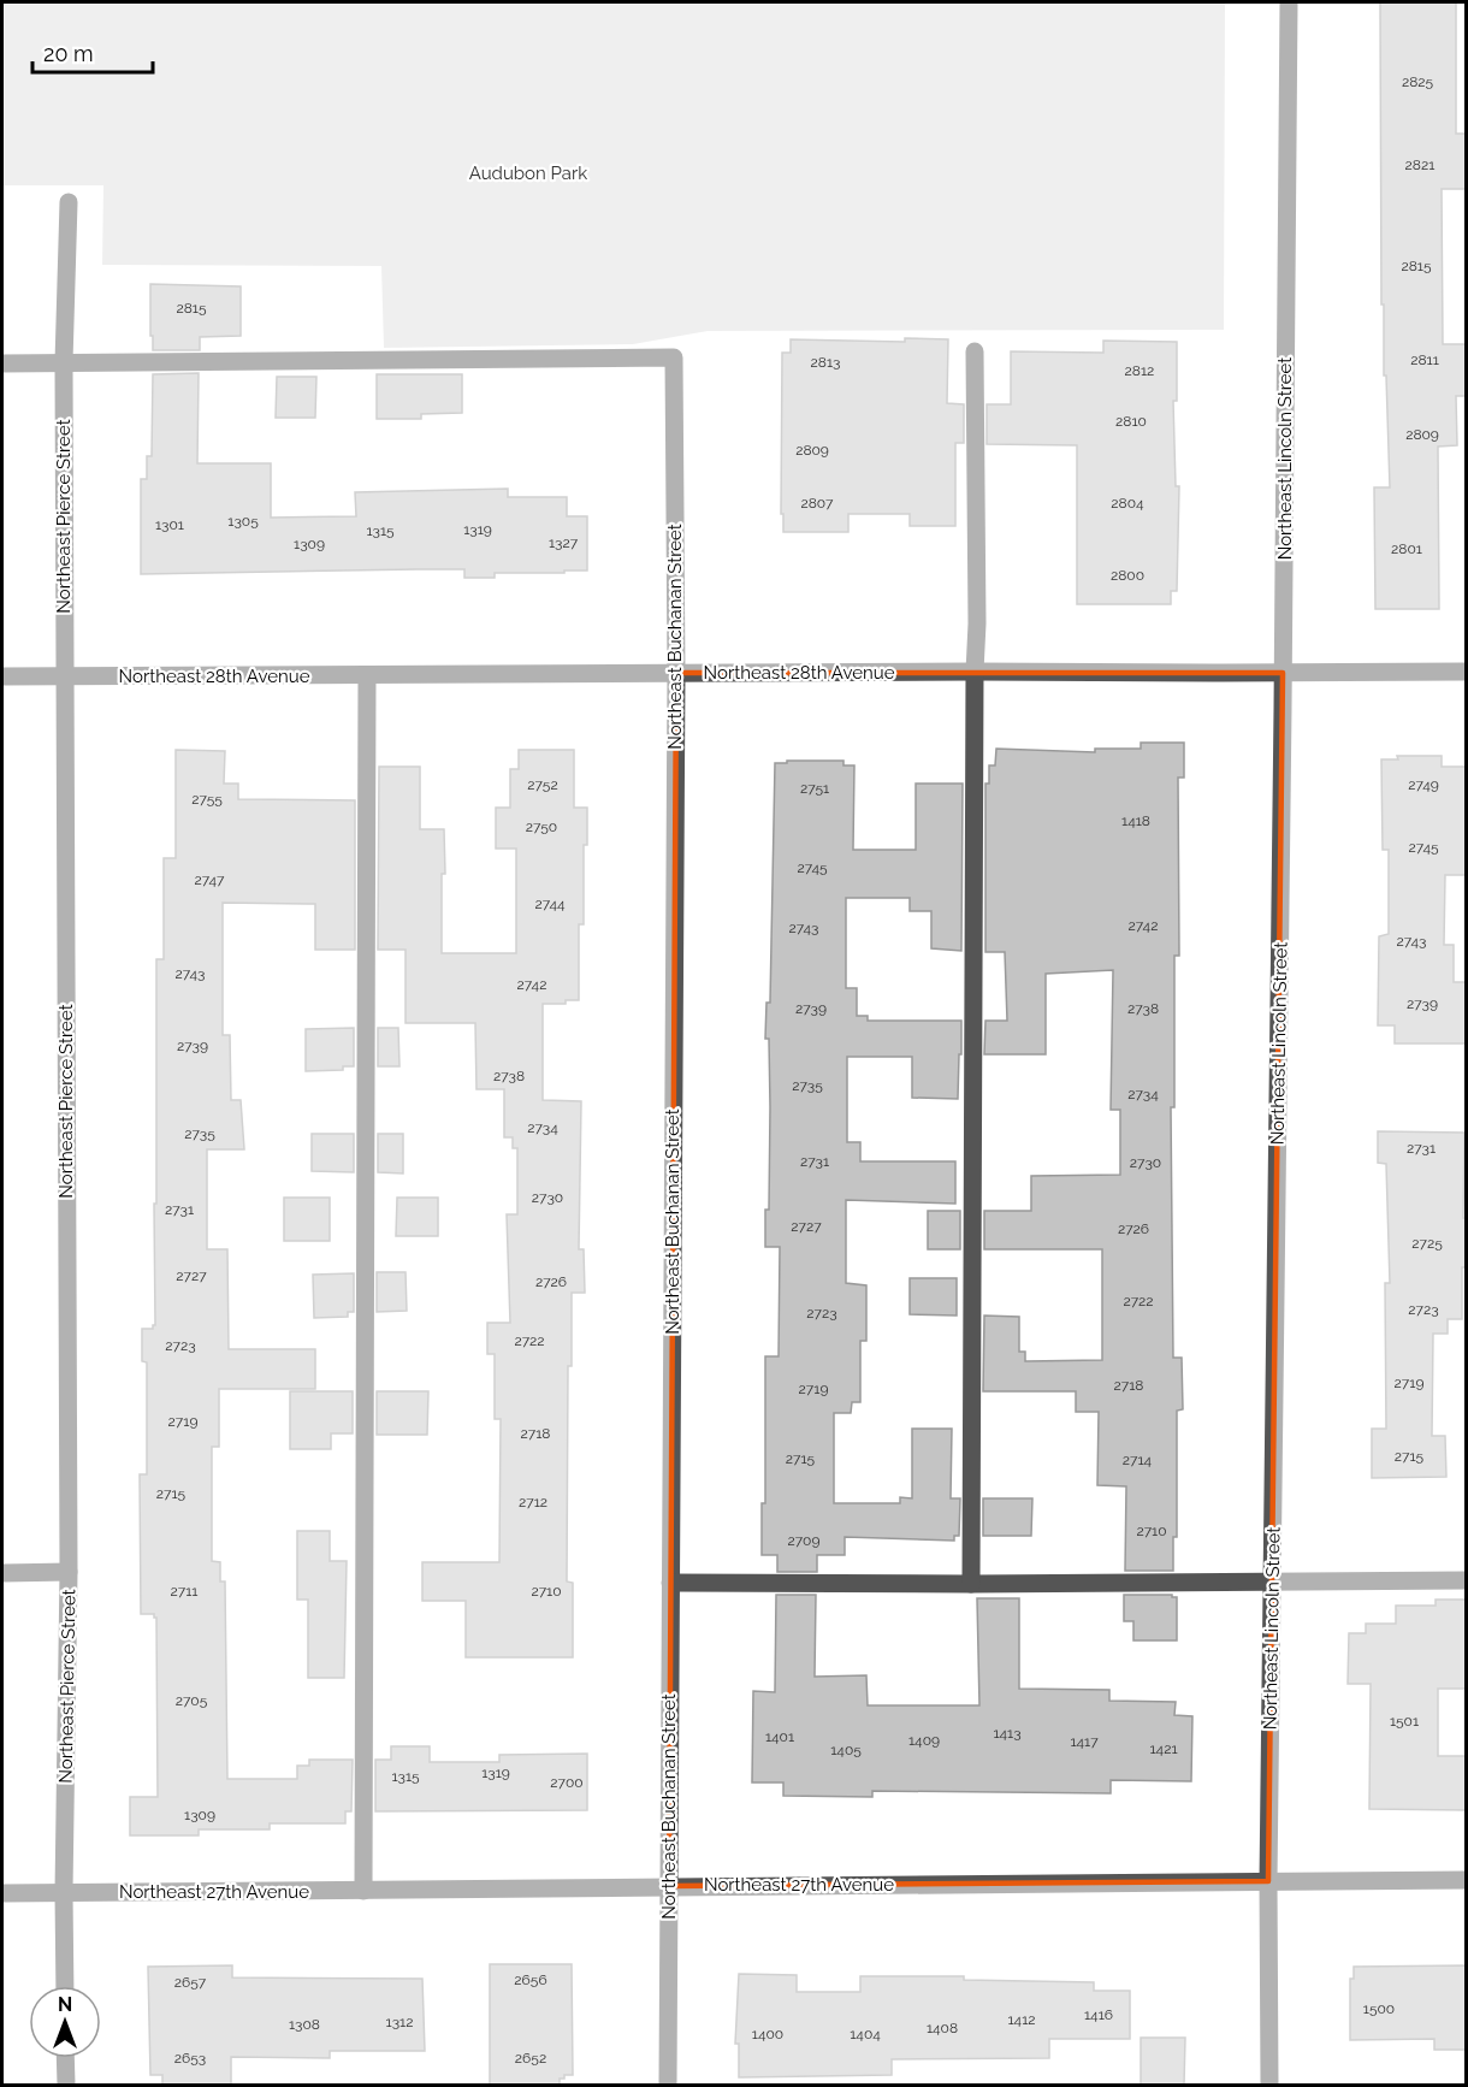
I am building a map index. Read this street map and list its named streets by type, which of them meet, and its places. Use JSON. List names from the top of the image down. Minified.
{"streets":{"street":["Northeast Lincoln Street","Northeast Pierce Street","Northeast Buchanan Street","Northeast 28th Avenue","Northeast 27th Avenue"]},"crossings":[["Northeast Lincoln Street","Northeast 28th Avenue"],["Northeast Lincoln Street","Northeast 27th Avenue"],["Northeast Pierce Street","Northeast Buchanan Street"],["Northeast Pierce Street","Northeast 28th Avenue"],["Northeast Pierce Street","Northeast 27th Avenue"],["Northeast Buchanan Street","Northeast 28th Avenue"],["Northeast Buchanan Street","Northeast 27th Avenue"]],"parks":["Audubon Park"],"house_numbers":["2825","2821","2815","2815","2811","2813","2812","2810","2809","2809","2807","2804","1305","1301","1319","1315","1327","1309","2801","2800","2752","2749","2751","2755","1418","2750","2745","2745","2747","2744","2742","2743","2743","2743","2742","2739","2739","2738","2739","2738","2735","2734","2734","2735","2731","2731","2730","2730","2731","2727","2726","2725","2727","2726","2722","2723","2723","2722","2723","2719","2718","2719","2719","2718","2715","2715","2714","2715","2712","2710","2709","2711","2710","2705","1501","1413","1401","1409","1417","1421","1405","1319","1315","2700","1309","2656","2657","1500","1416","1412","1312","1308","1408","1400","1404","2653","2652"],"scale_bar":"20 m","north":"top"}
